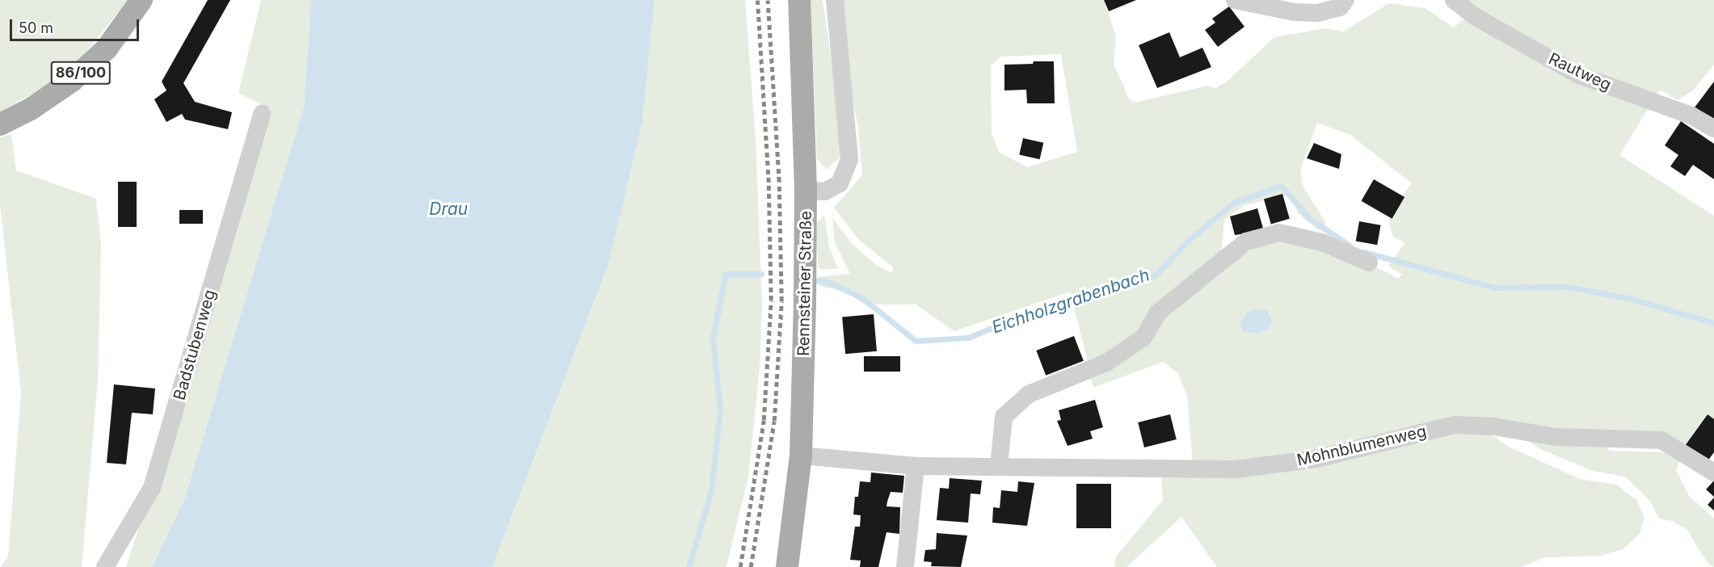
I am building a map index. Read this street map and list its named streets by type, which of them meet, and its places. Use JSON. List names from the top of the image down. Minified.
{"streets":{"main road":["86/100","Rennsteiner Straße"],"street":["Rautweg","Badstubenweg","Mohnblumenweg"]},"crossings":[["Rennsteiner Straße","Mohnblumenweg"]],"water":["Drau","Eichholzgrabenbach"],"scale_bar":"50 m"}
